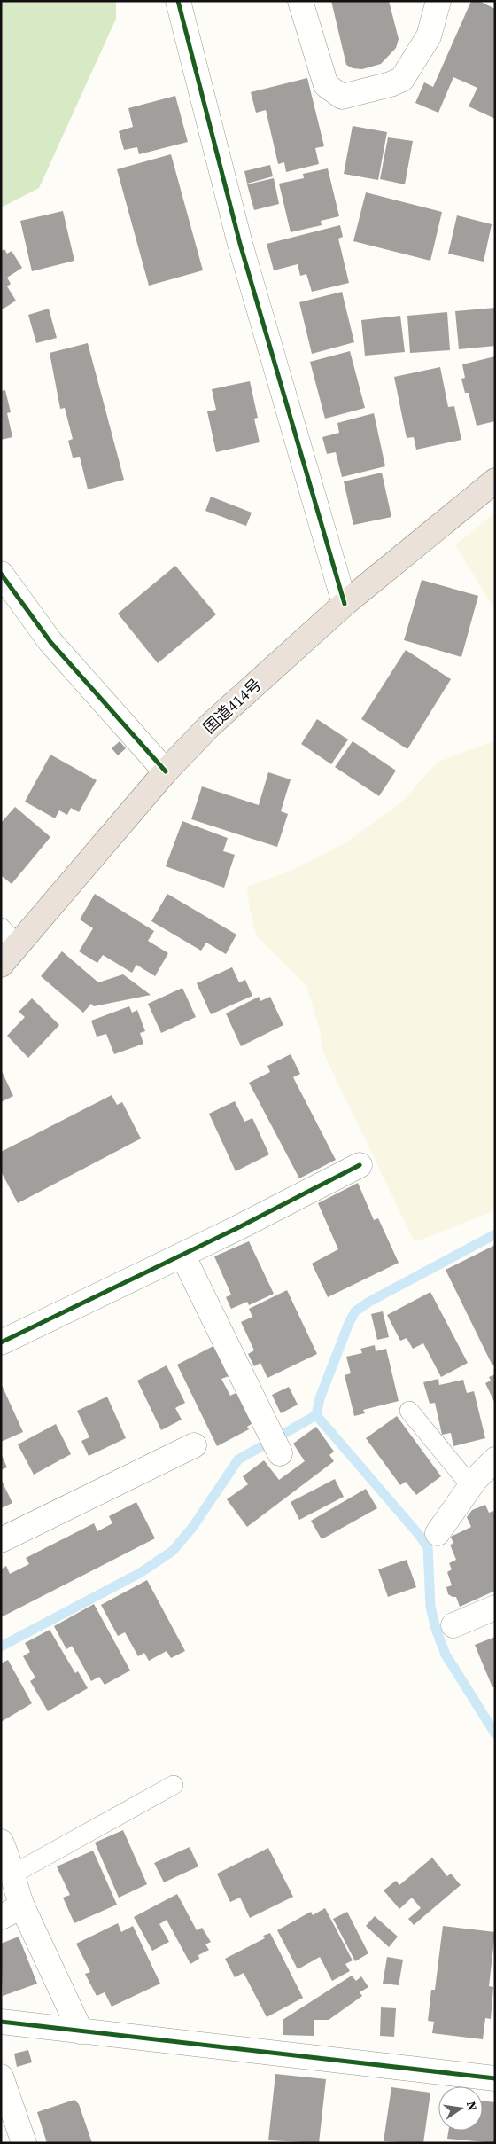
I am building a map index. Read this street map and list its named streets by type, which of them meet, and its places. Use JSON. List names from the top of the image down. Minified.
{"streets":{"highway":["国道414号"]},"north":"right"}
